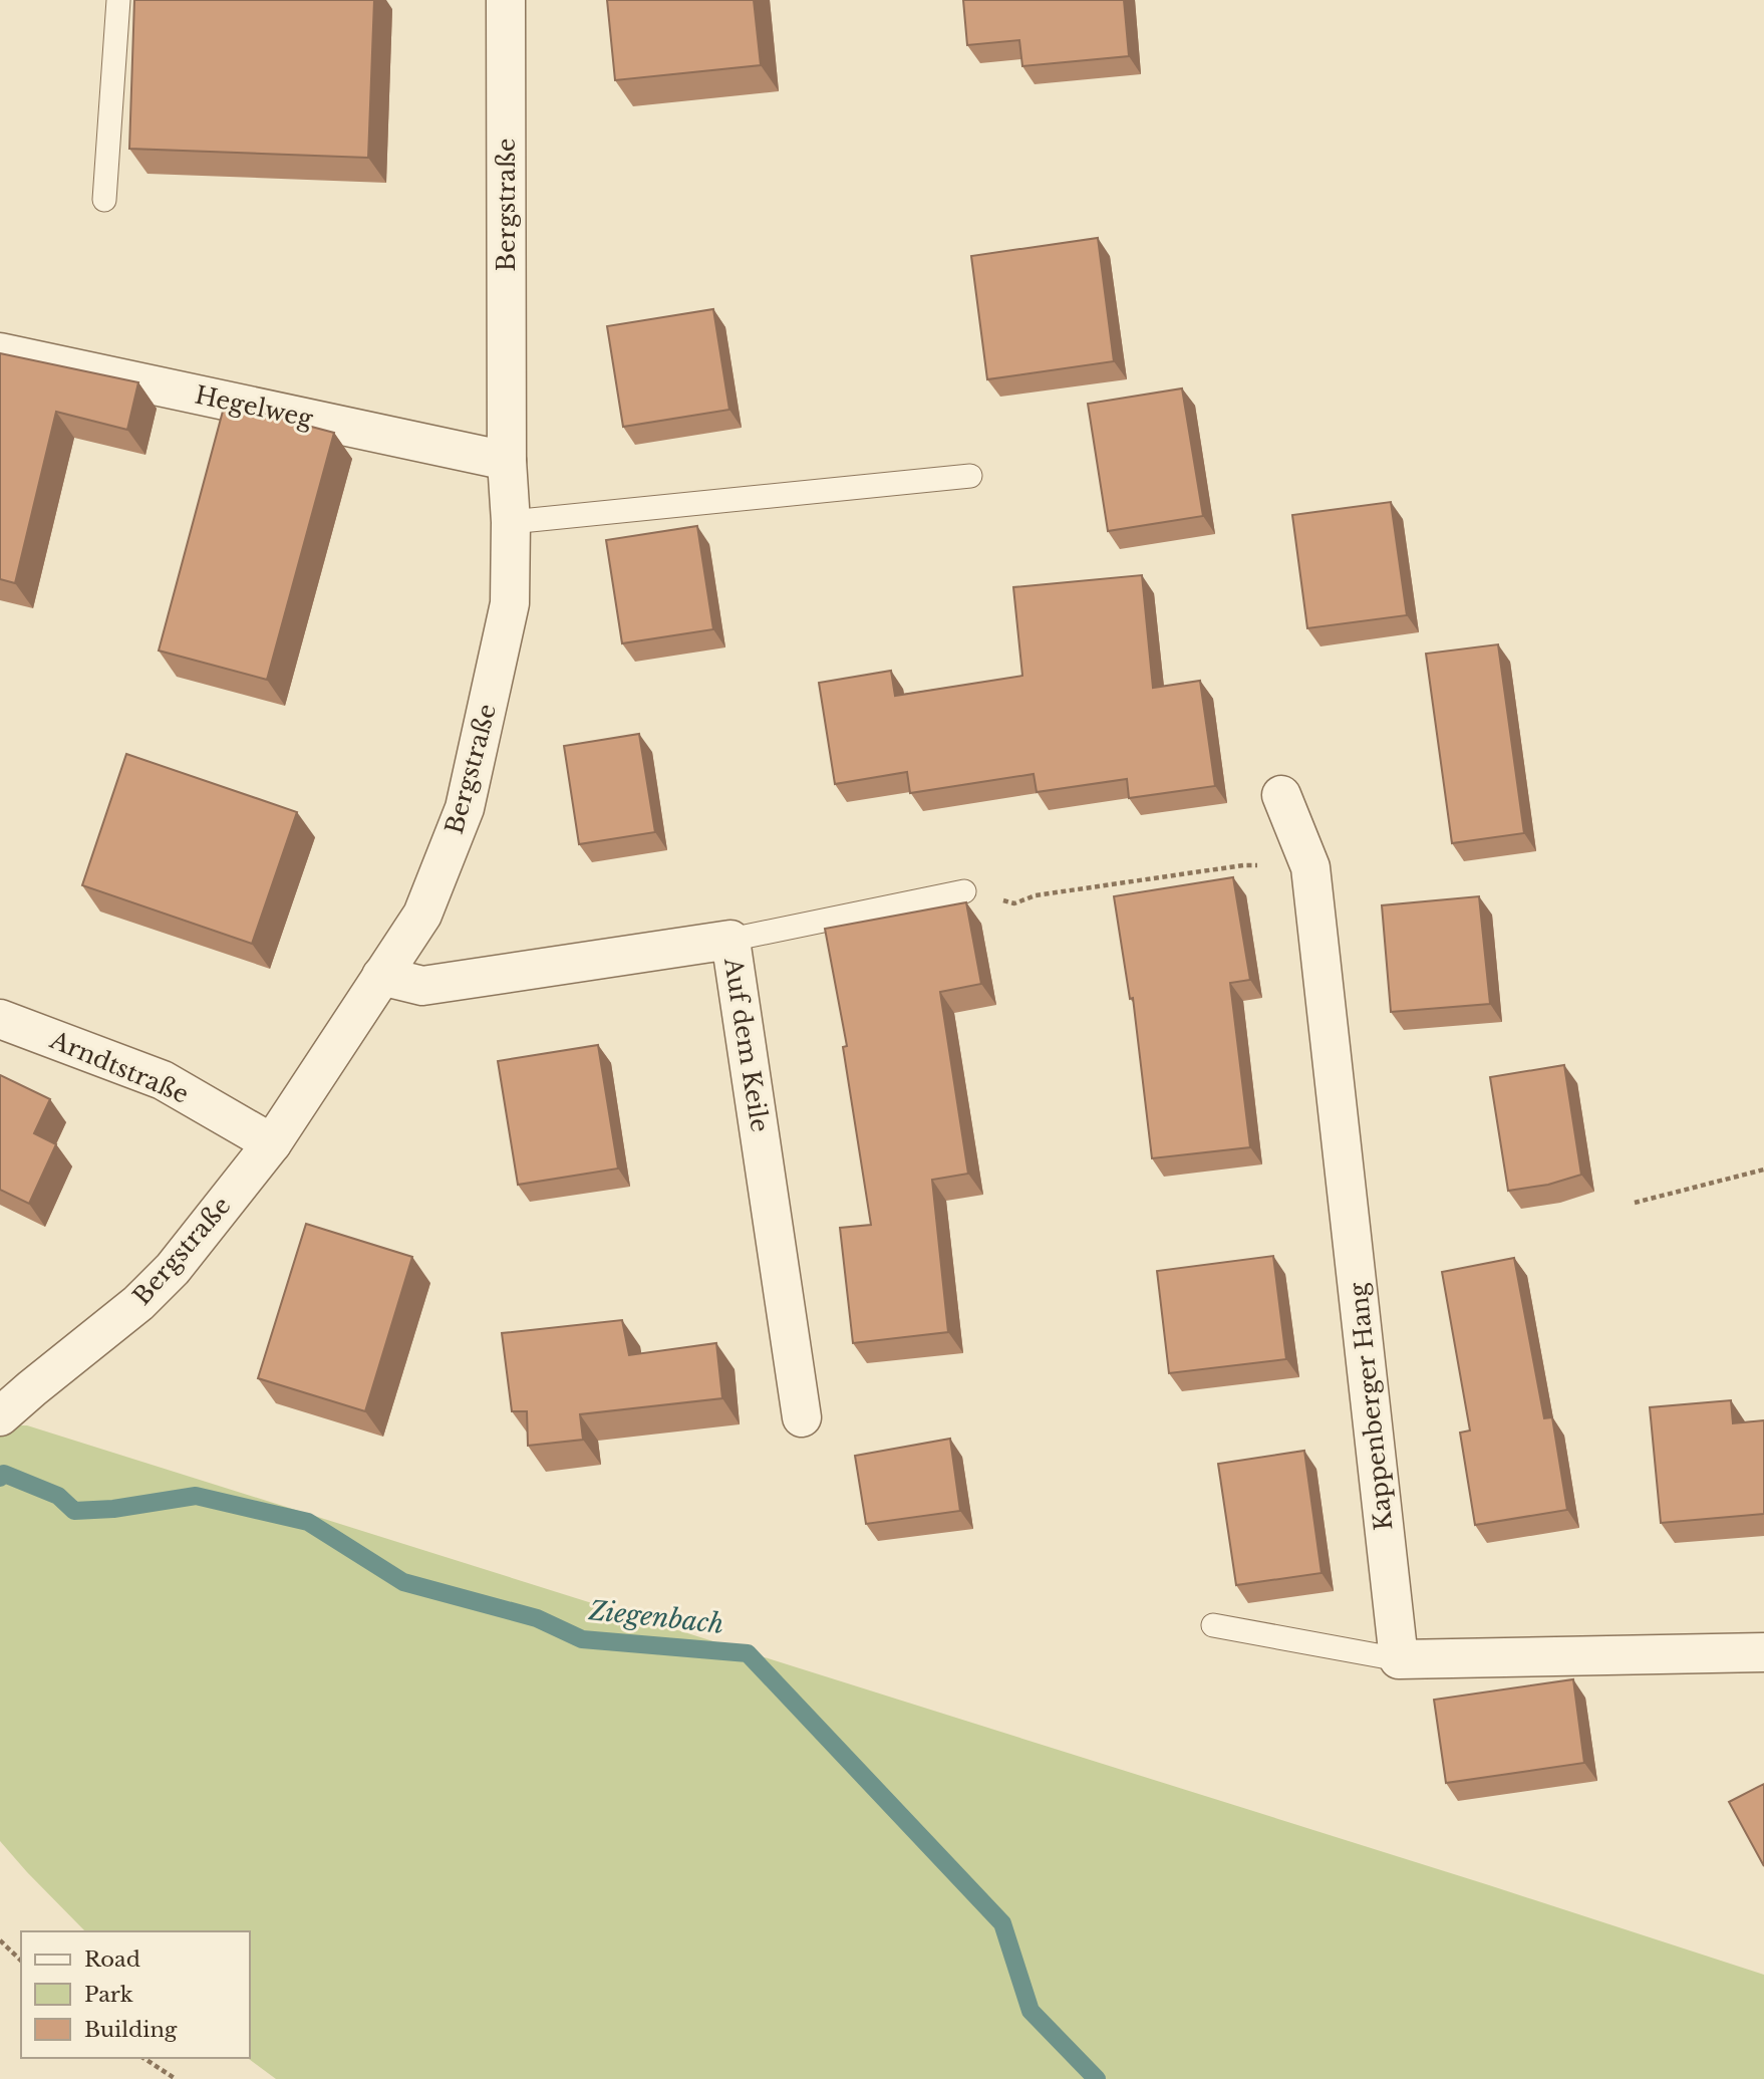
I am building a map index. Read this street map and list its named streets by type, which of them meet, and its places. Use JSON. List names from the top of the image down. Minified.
{"streets":{"street":["Bergstraße","Hegelweg","Auf dem Keile","Arndtstraße","Kappenberger Hang"]},"crossings":[["Bergstraße","Hegelweg"],["Bergstraße","Auf dem Keile"],["Bergstraße","Arndtstraße"]],"water":["Ziegenbach"],"legend":["Road","Park","Building"]}
